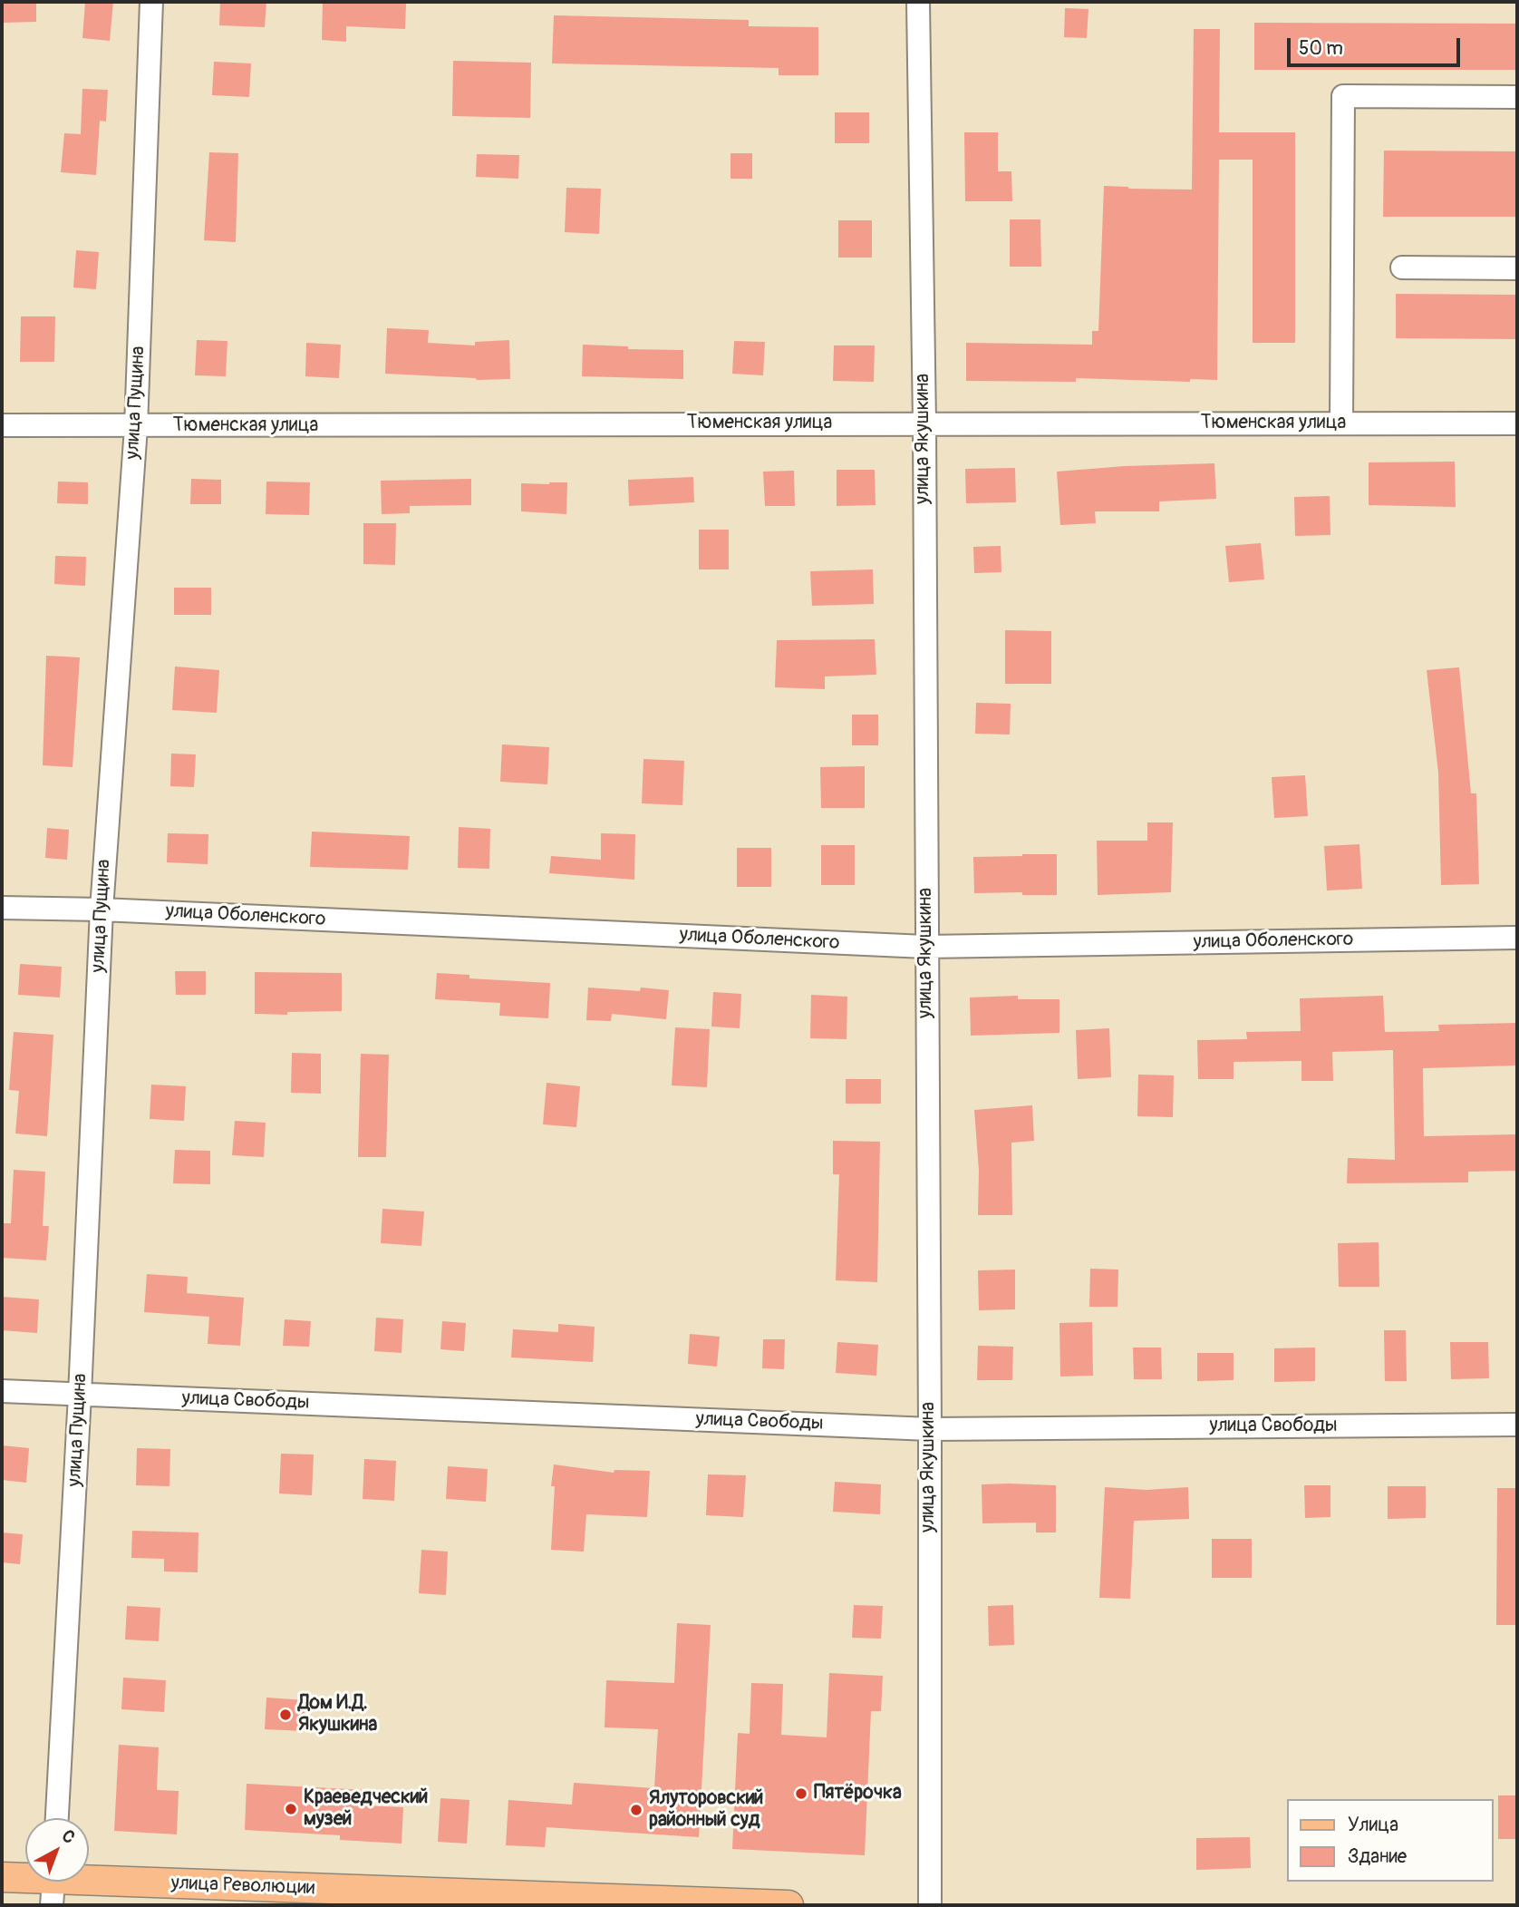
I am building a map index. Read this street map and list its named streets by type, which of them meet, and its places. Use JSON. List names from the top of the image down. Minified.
{"streets":{"main road":["улица Революции"],"street":["улица Пущина","Тюменская улица","улица Якушкина","улица Оболенского","улица Свободы"]},"crossings":[["улица Пущина","Тюменская улица"],["улица Пущина","улица Оболенского"],["улица Пущина","улица Свободы"],["Тюменская улица","улица Якушкина"],["улица Якушкина","улица Оболенского"],["улица Якушкина","улица Свободы"]],"places":["Дом И.Д. Якушкина","Пятёрочка","Краеведческий музей","Ялуторовский районный суд"],"legend":["Улица","Здание"],"scale_bar":"50 m","north":"top right"}
